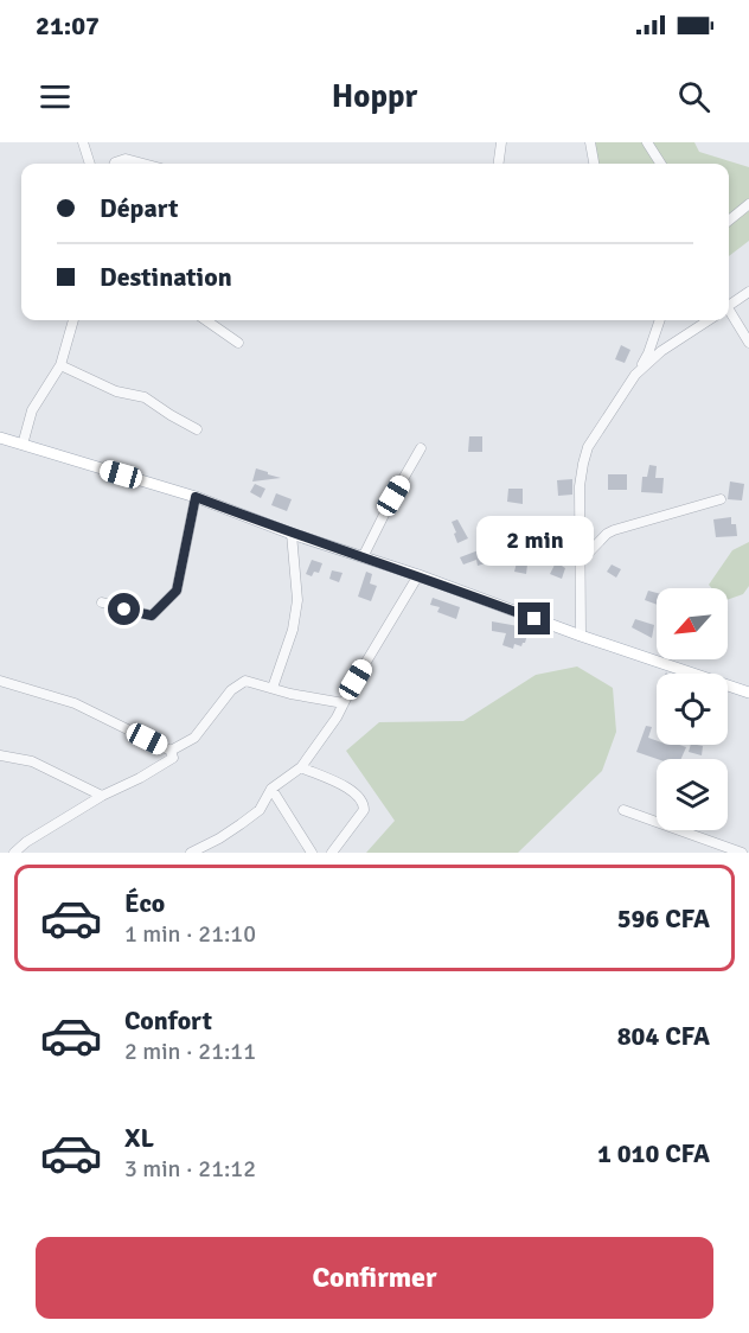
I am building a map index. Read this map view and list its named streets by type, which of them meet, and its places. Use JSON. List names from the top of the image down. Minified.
{"north":"bottom left","page":{"status":"21:07","header":"Hoppr","banner":["Départ","Destination"],"bubble":"2 min","list":[{"name":"Éco","note":"1 min · 21:10","value":"596 CFA"},{"name":"Confort","note":"2 min · 21:11","value":"804 CFA"},{"name":"XL","note":"3 min · 21:12","value":"1 010 CFA"}],"buttons":"Confirmer"}}
